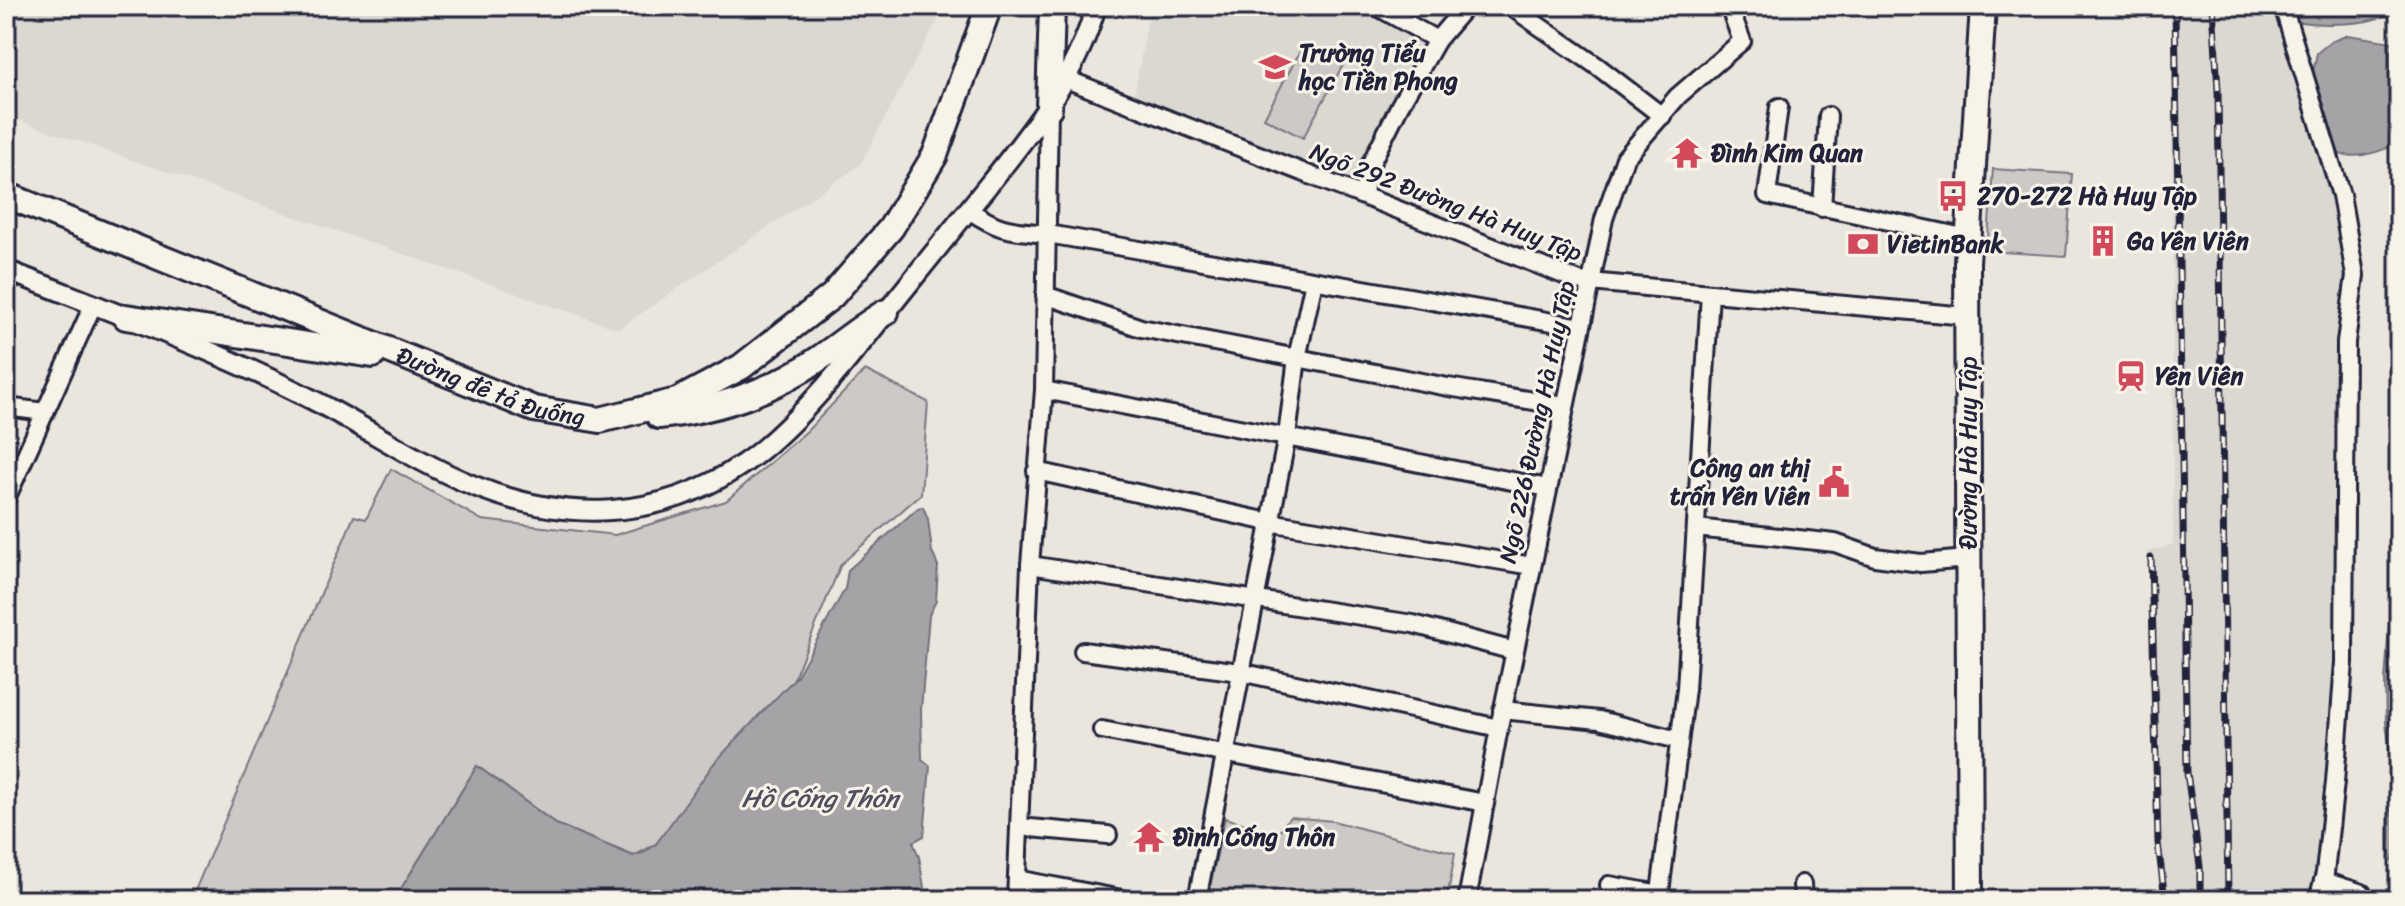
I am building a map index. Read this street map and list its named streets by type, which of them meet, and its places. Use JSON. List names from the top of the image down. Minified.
{"streets":{"main road":["Đường đê tả Đuống","Đường Hà Huy Tập"],"street":["Ngõ 292 Đường Hà Huy Tập","Ngõ 226 Đường Hà Huy Tập"]},"crossings":[["Ngõ 292 Đường Hà Huy Tập","Ngõ 226 Đường Hà Huy Tập"],["Ngõ 292 Đường Hà Huy Tập","Đường Hà Huy Tập"]],"water":["Hồ Cống Thôn"],"places":{"school or university":["Trường Tiểu học Tiền Phong"],"temple":["Đình Kim Quan","Đình Cống Thôn"],"bus stop":["270-272 Hà Huy Tập"],"building":["Ga Yên Viên"],"bank":["VietinBank"],"station":["Yên Viên"],"public building":["Công an thị trấn Yên Viên"]}}
